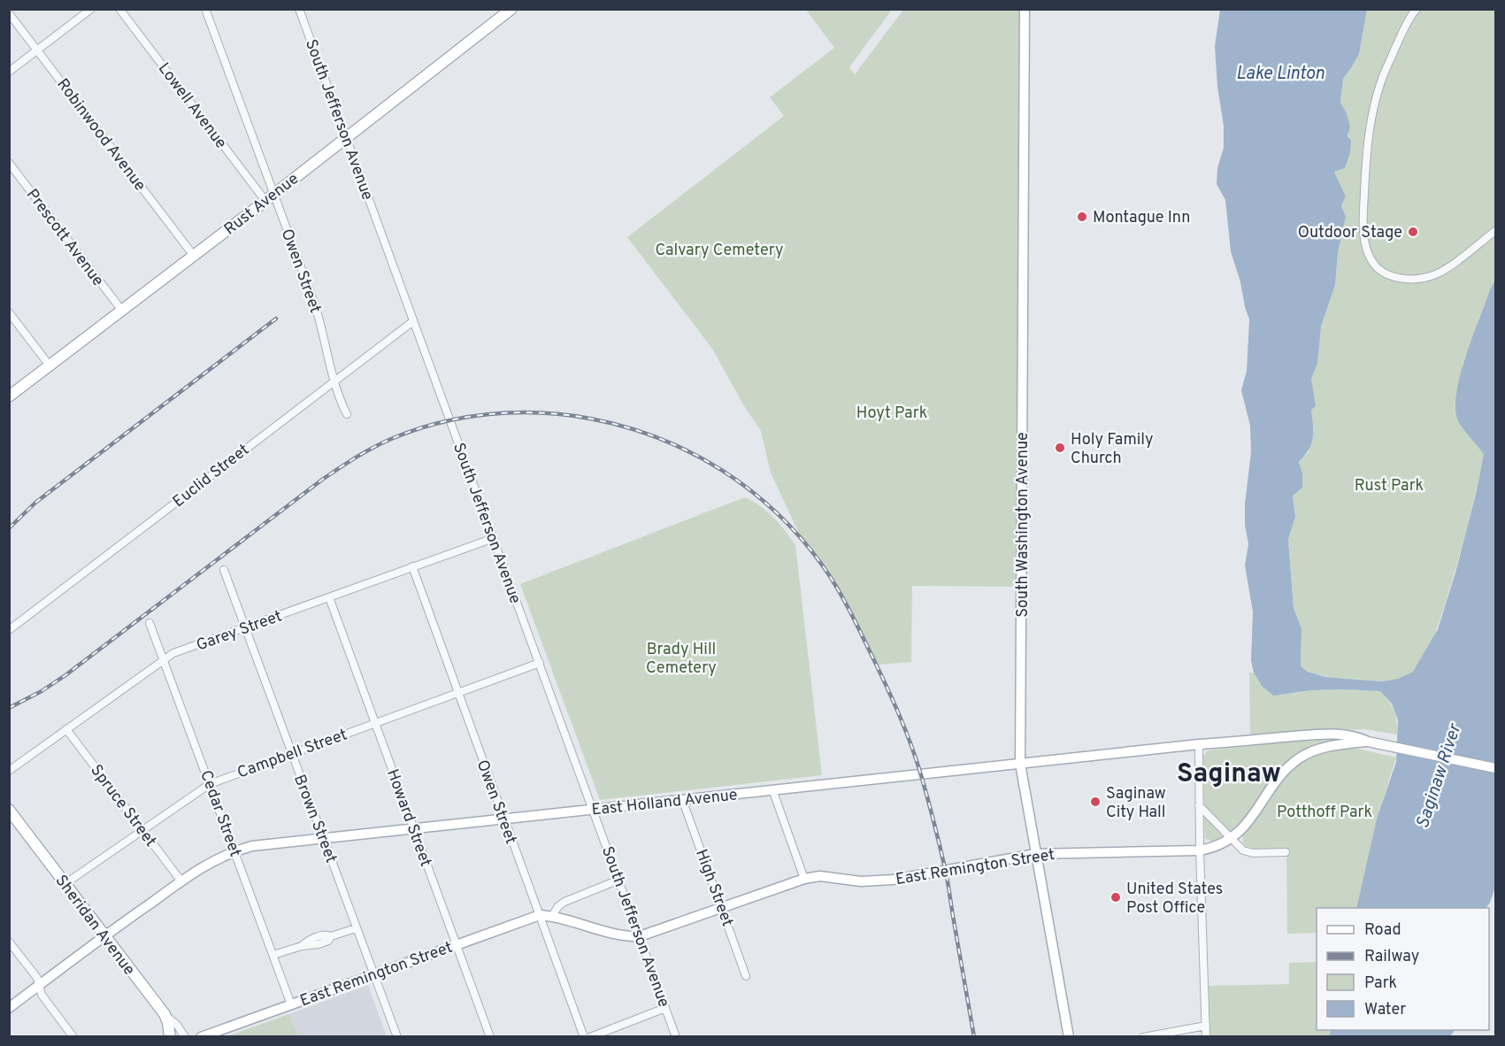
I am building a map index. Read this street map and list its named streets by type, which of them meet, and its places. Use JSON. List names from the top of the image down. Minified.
{"streets":{"highway":["Rust Avenue","Sheridan Avenue"],"main road":["South Washington Avenue","East Holland Avenue","East Remington Street"],"street":["Lowell Avenue","South Jefferson Avenue","Robinwood Avenue","Prescott Avenue","Owen Street","Euclid Street","Garey Street","Campbell Street","Spruce Street","Cedar Street","Howard Street","Brown Street","High Street"]},"crossings":[["Lowell Avenue","Rust Avenue"],["Lowell Avenue","Owen Street"],["South Jefferson Avenue","Rust Avenue"],["South Jefferson Avenue","Euclid Street"],["South Jefferson Avenue","Garey Street"],["South Jefferson Avenue","Campbell Street"],["South Jefferson Avenue","East Holland Avenue"],["South Jefferson Avenue","East Remington Street"],["Robinwood Avenue","Rust Avenue"],["Rust Avenue","Prescott Avenue"],["Rust Avenue","Owen Street"],["Owen Street","Euclid Street"],["Owen Street","Garey Street"],["Owen Street","Campbell Street"],["Owen Street","East Holland Avenue"],["Owen Street","East Remington Street"],["South Washington Avenue","East Holland Avenue"],["South Washington Avenue","East Remington Street"],["Garey Street","Spruce Street"],["Garey Street","Cedar Street"],["Garey Street","Howard Street"],["Garey Street","Brown Street"],["Campbell Street","Spruce Street"],["Campbell Street","Cedar Street"],["Campbell Street","Howard Street"],["Campbell Street","Brown Street"],["Campbell Street","Sheridan Avenue"],["East Holland Avenue","Spruce Street"],["East Holland Avenue","Cedar Street"],["East Holland Avenue","Howard Street"],["East Holland Avenue","Brown Street"],["East Holland Avenue","East Remington Street"],["East Holland Avenue","High Street"],["East Holland Avenue","Sheridan Avenue"],["Cedar Street","East Remington Street"],["Howard Street","East Remington Street"],["Brown Street","East Remington Street"],["East Remington Street","High Street"]],"districts":["Saginaw"],"water":["Lake Linton","Saginaw River"],"parks":["Calvary Cemetery","Hoyt Park","Rust Park","Brady Hill Cemetery","Potthoff Park"],"places":["Montague Inn","Outdoor Stage","Holy Family Church","Saginaw City Hall","United States Post Office"],"legend":["Road","Railway","Park","Water"]}
